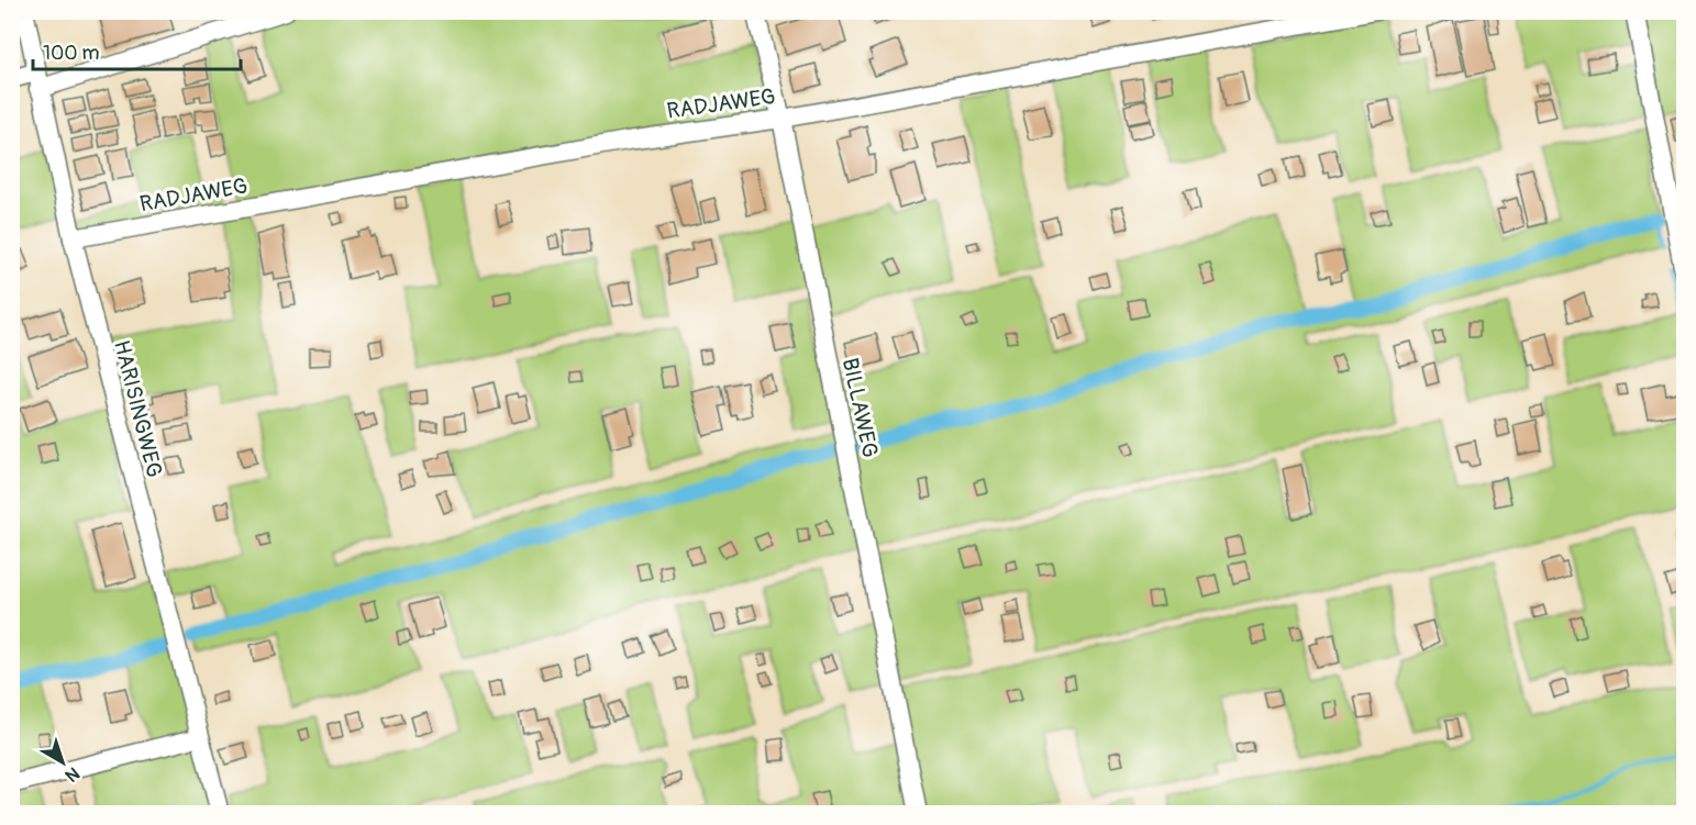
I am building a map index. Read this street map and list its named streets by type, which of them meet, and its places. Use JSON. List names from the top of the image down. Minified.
{"streets":{"street":["RADJAWEG","BILLAWEG","HARISINGWEG"]},"crossings":[["RADJAWEG","BILLAWEG"],["RADJAWEG","HARISINGWEG"]],"scale_bar":"100 m","north":"bottom right"}
